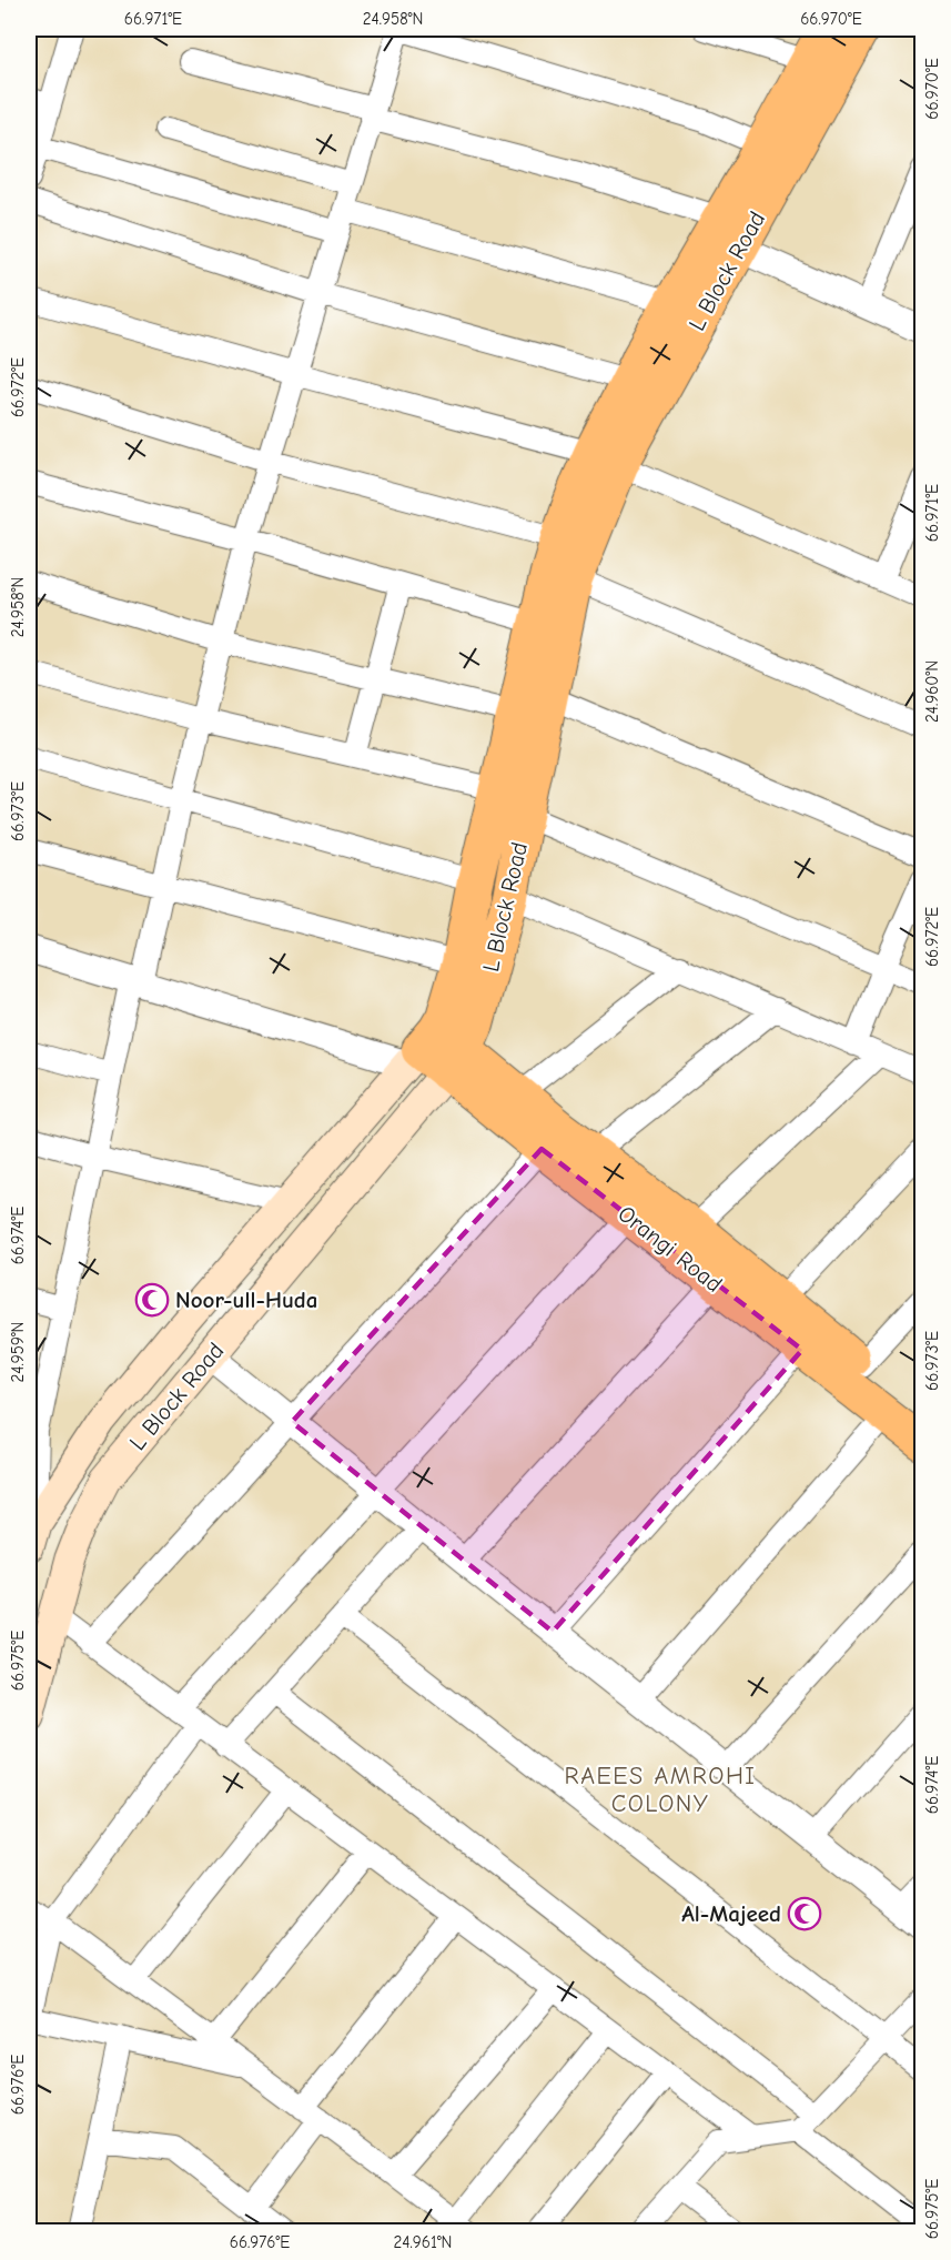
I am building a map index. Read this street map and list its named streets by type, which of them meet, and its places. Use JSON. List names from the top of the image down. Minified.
{"streets":{"main road":["L Block Road","Orangi Road"]},"crossings":[["L Block Road","Orangi Road"]],"districts":["RAEES AMROHI COLONY"],"places":{"mosque":["Noor-ull-Huda","Al-Majeed"]},"coordinates":["66.971°E","24.958°N","66.970°E","66.972°E","24.960°N","66.973°E","66.974°E","24.959°N","66.975°E","66.976°E","24.961°N"]}
